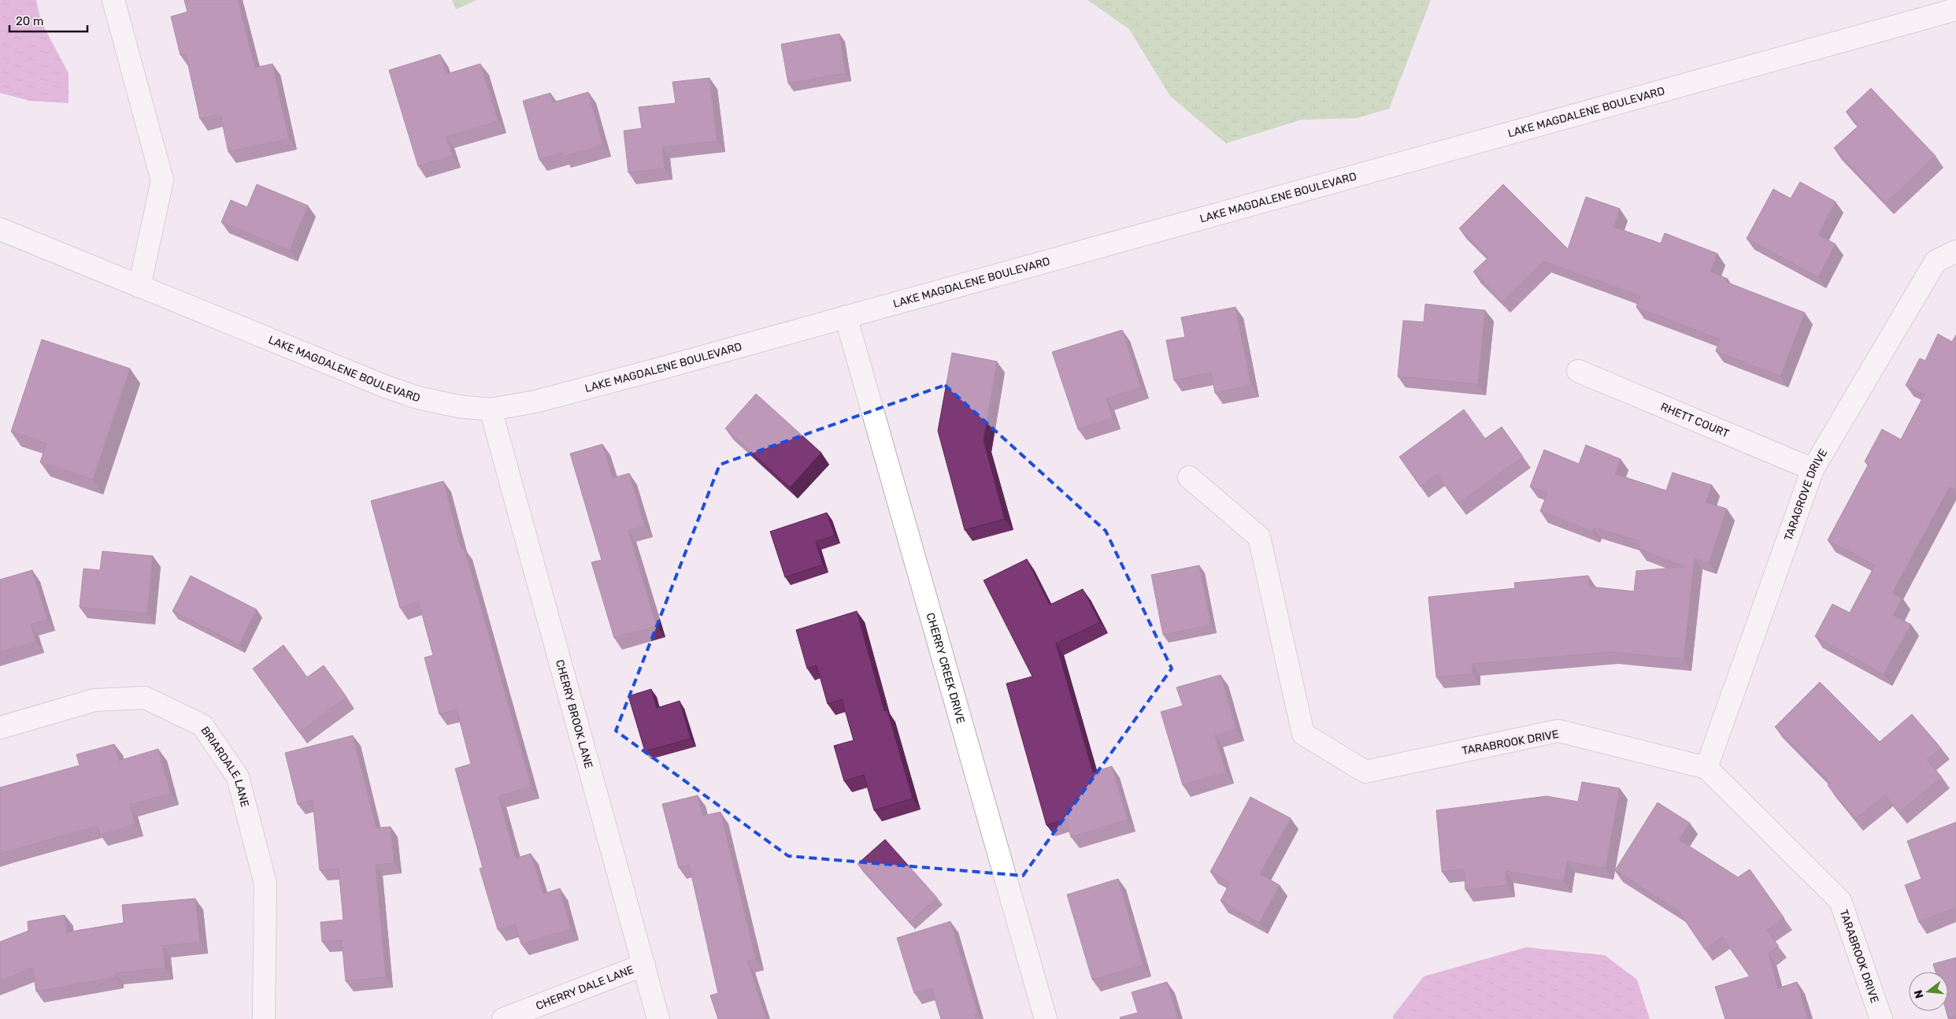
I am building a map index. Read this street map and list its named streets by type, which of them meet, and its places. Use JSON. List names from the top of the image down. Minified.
{"streets":{"street":["LAKE MAGDALENE BOULEVARD","RHETT COURT","TARAGROVE DRIVE","CHERRY CREEK DRIVE","CHERRY BROOK LANE","TARABROOK DRIVE","BRIARDALE LANE","CHERRY DALE LANE"]},"crossings":[["LAKE MAGDALENE BOULEVARD","CHERRY CREEK DRIVE"],["LAKE MAGDALENE BOULEVARD","CHERRY BROOK LANE"],["RHETT COURT","TARAGROVE DRIVE"],["TARAGROVE DRIVE","TARABROOK DRIVE"],["CHERRY BROOK LANE","CHERRY DALE LANE"]],"scale_bar":"20 m","north":"left"}
